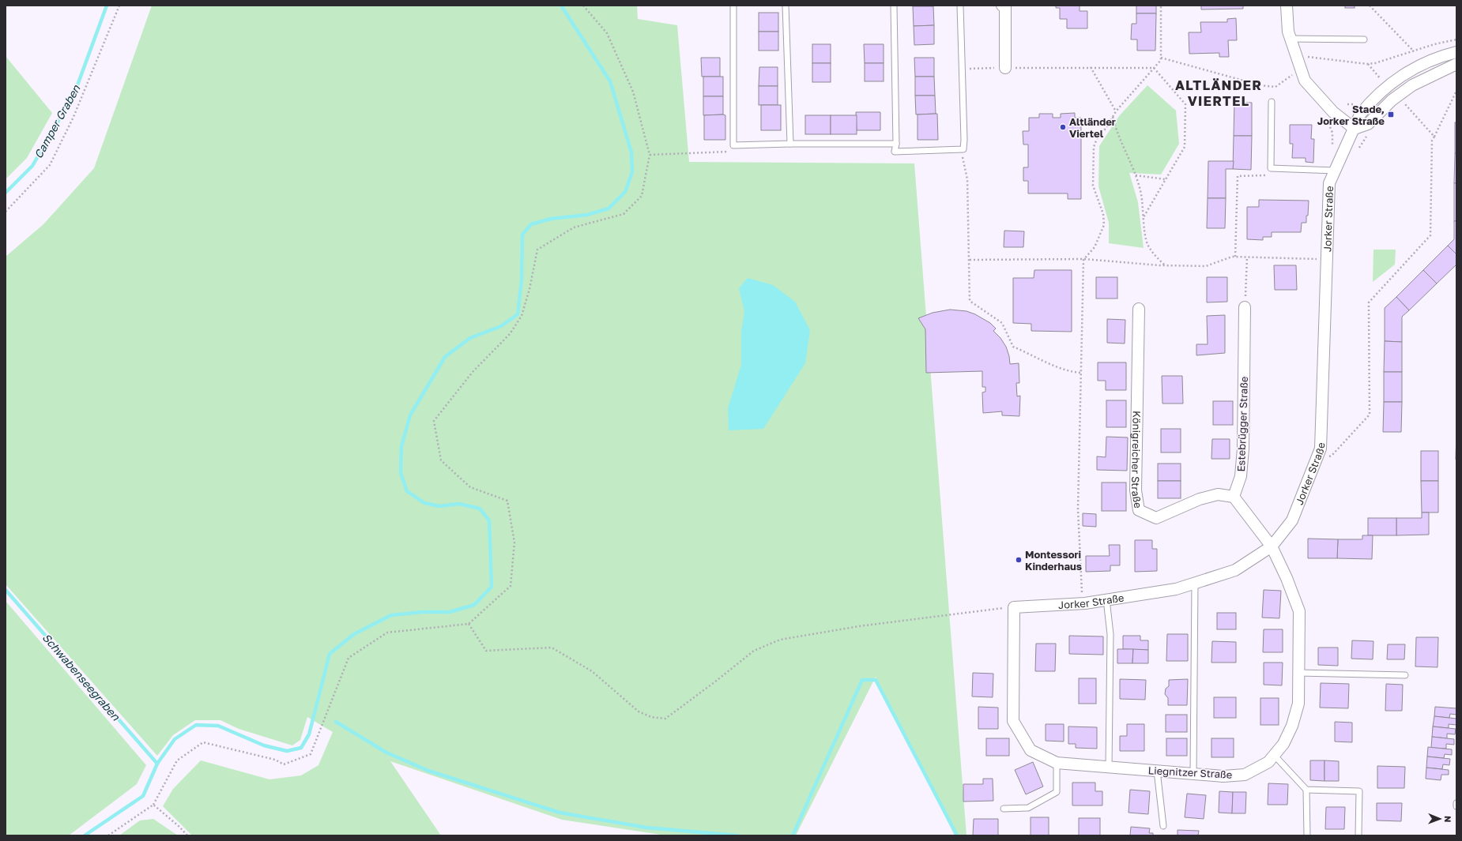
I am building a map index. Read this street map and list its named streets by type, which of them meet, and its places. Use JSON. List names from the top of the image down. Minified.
{"streets":{"street":["Jorker Straße","Estebrügger Straße","Königreicher Straße","Liegnitzer Straße"]},"crossings":[["Jorker Straße","Liegnitzer Straße"],["Estebrügger Straße","Königreicher Straße"]],"districts":["ALTLÄNDER VIERTEL"],"water":["Camper Graben","Schwabenseegraben"],"places":{"transit":["Stade, Jorker Straße"],"other":["Altländer Viertel","Montessori Kinderhaus"]},"north":"right"}
